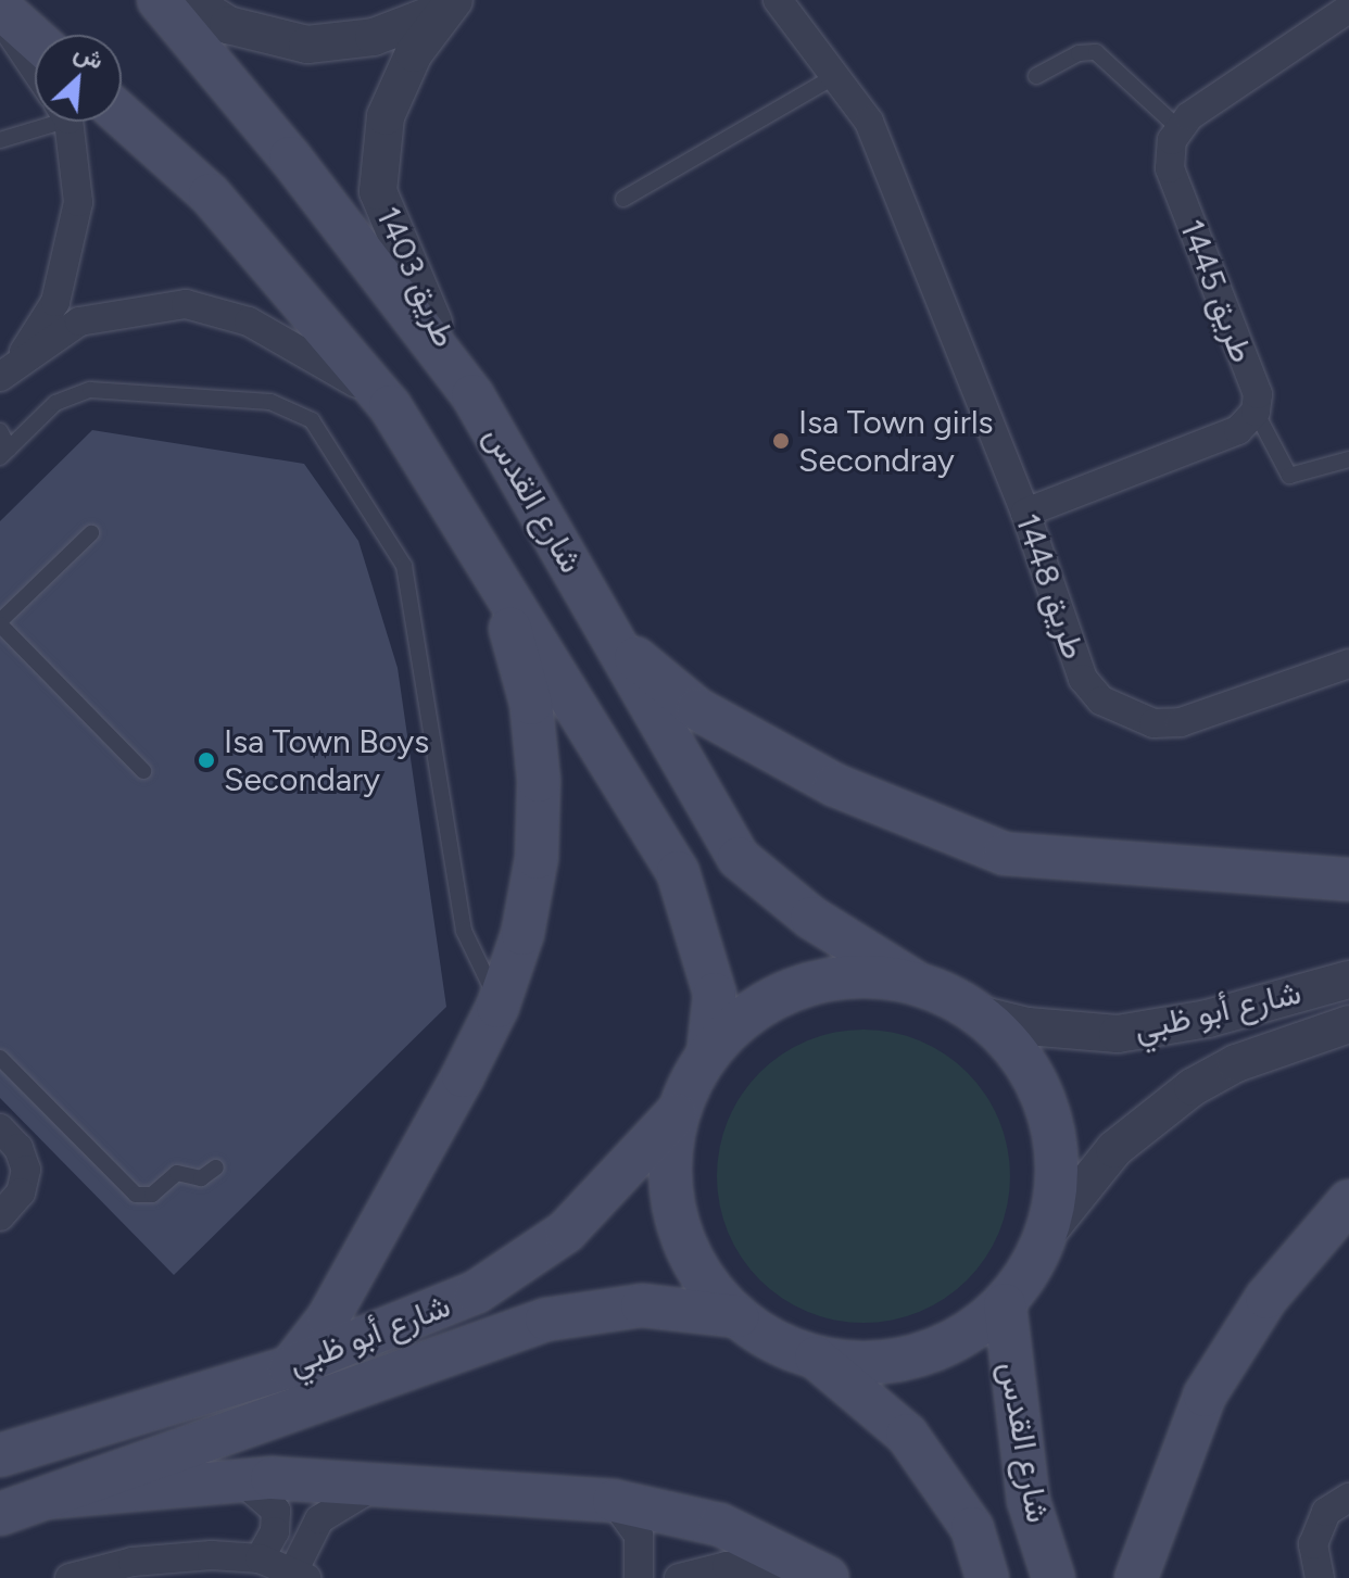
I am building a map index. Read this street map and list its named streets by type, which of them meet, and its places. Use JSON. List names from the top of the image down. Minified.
{"streets":{"main road":["شارع القدس","شارع أبو ظبي"],"street":["طريق 1403","طريق 1445","طريق 1448"]},"crossings":[["طريق 1403","شارع القدس"]],"places":["Isa Town girls Secondray","Isa Town Boys Secondary"],"north":"top right"}
